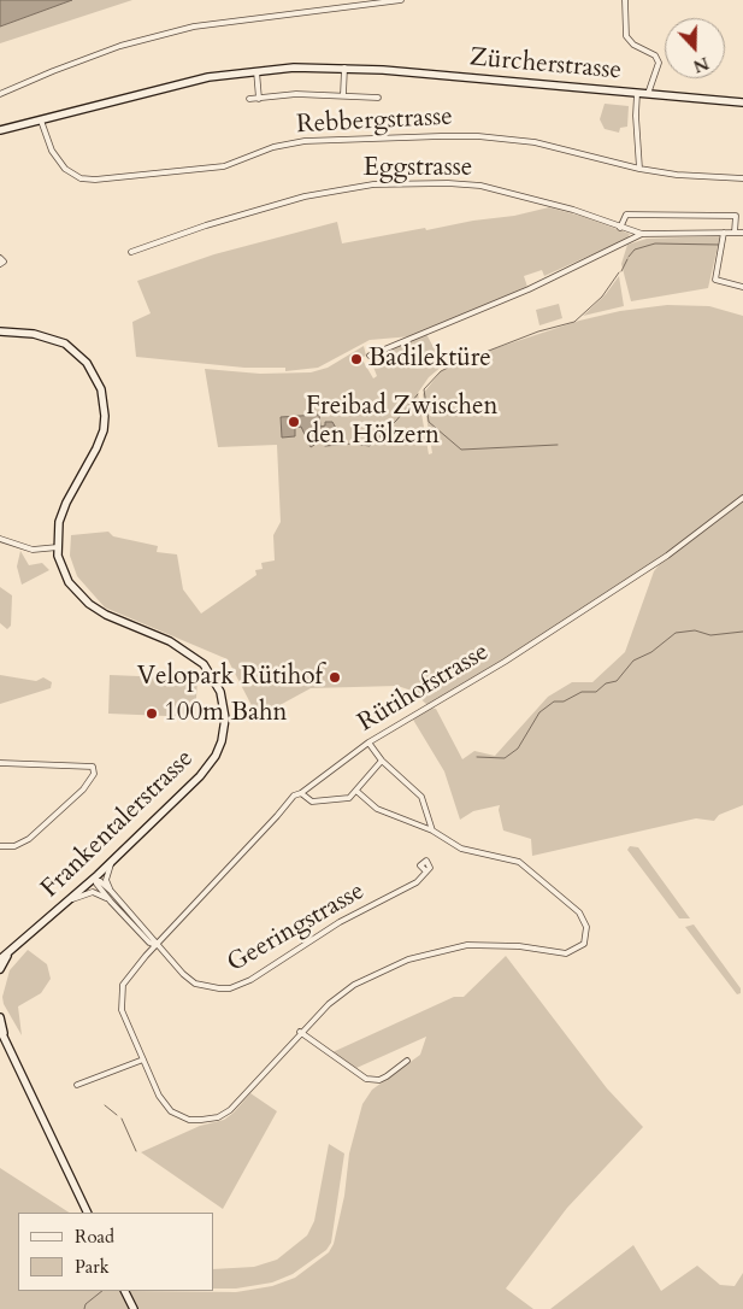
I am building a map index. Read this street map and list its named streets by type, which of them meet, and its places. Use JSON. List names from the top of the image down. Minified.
{"streets":{"main road":["Zürcherstrasse","Frankentalerstrasse"],"street":["Rebbergstrasse","Eggstrasse","Rütihofstrasse","Geeringstrasse"]},"crossings":[["Zürcherstrasse","Rebbergstrasse"],["Rütihofstrasse","Geeringstrasse"],["Frankentalerstrasse","Geeringstrasse"]],"places":["Badilektüre","Freibad Zwischen den Hölzern","Velopark Rütihof","100m Bahn"],"legend":["Road","Park"],"north":"bottom"}
